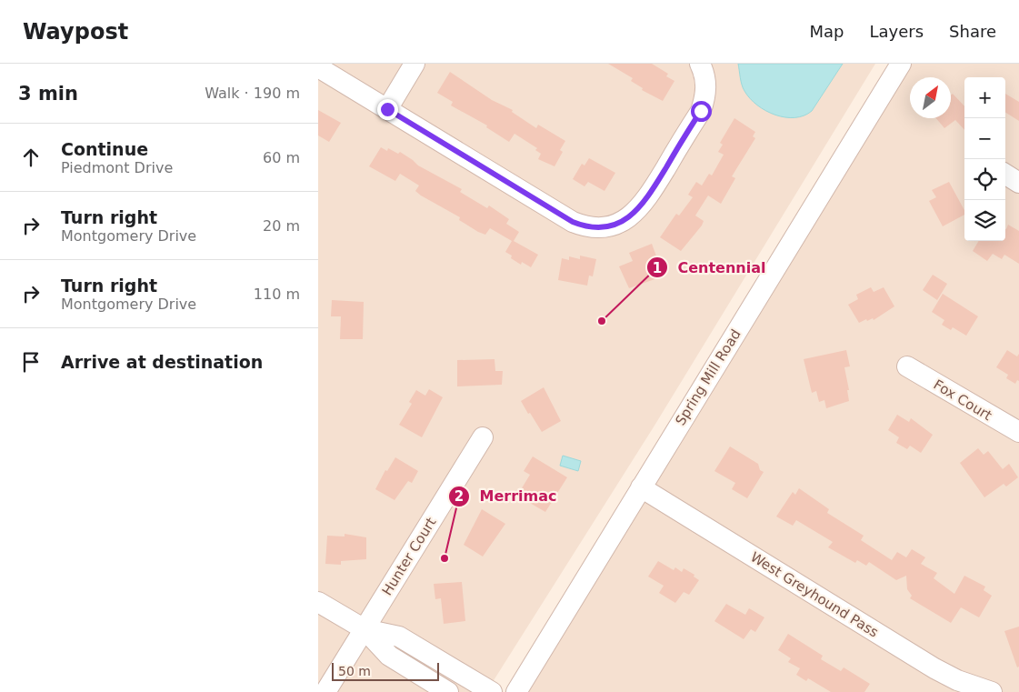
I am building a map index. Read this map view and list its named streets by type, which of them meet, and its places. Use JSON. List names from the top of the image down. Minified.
{"streets":{"street":["Spring Mill Road","Fox Court","Hunter Court","West Greyhound Pass"]},"crossings":[["Spring Mill Road","West Greyhound Pass"]],"places":["Centennial","Merrimac"],"scale_bar":"50 m","north":"top right","page":{"header":"Waypost","nav":["Map","Layers","Share"],"heading":["3 min","Walk · 190 m"],"map_buttons":["+","−"],"list":[["Continue","Piedmont Drive","60 m"],["Turn right","Montgomery Drive","20 m"],["Turn right","Montgomery Drive","110 m"],"Arrive at destination"],"scale":"50 m"}}
